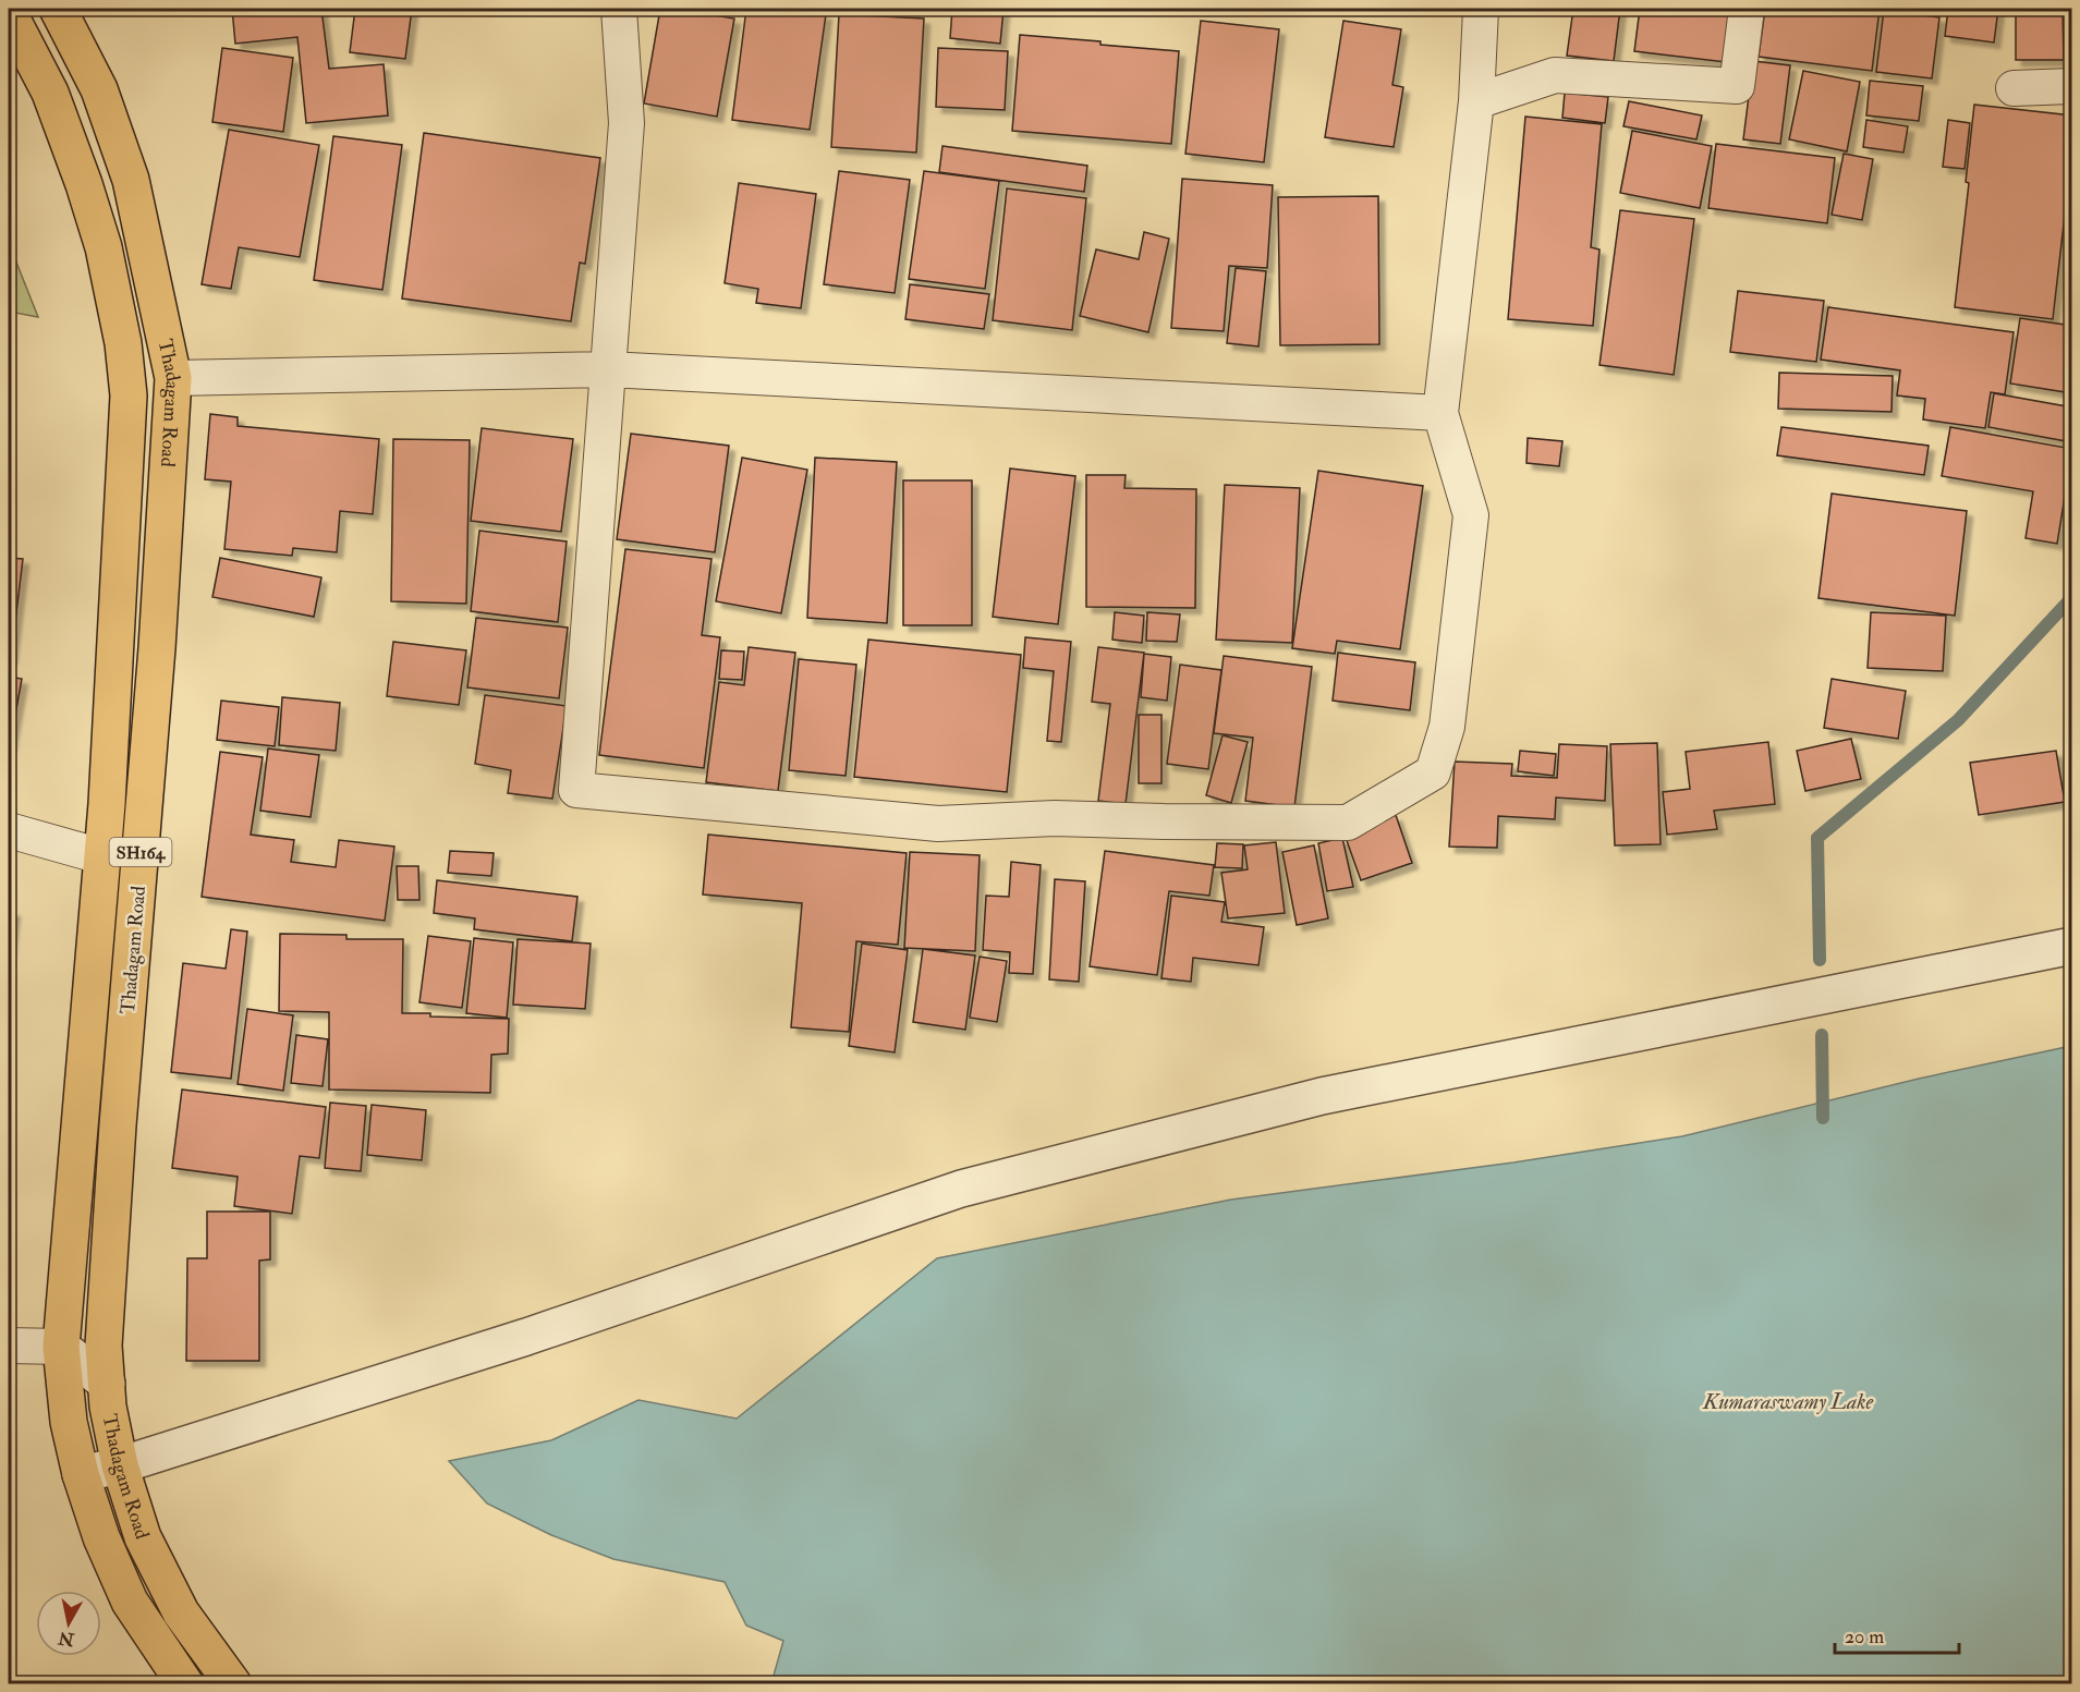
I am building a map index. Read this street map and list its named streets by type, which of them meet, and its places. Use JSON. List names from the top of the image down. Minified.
{"streets":{"main road":["Thadagam Road","SH164"]},"water":["Kumaraswamy Lake"],"scale_bar":"20 m","north":"bottom"}
